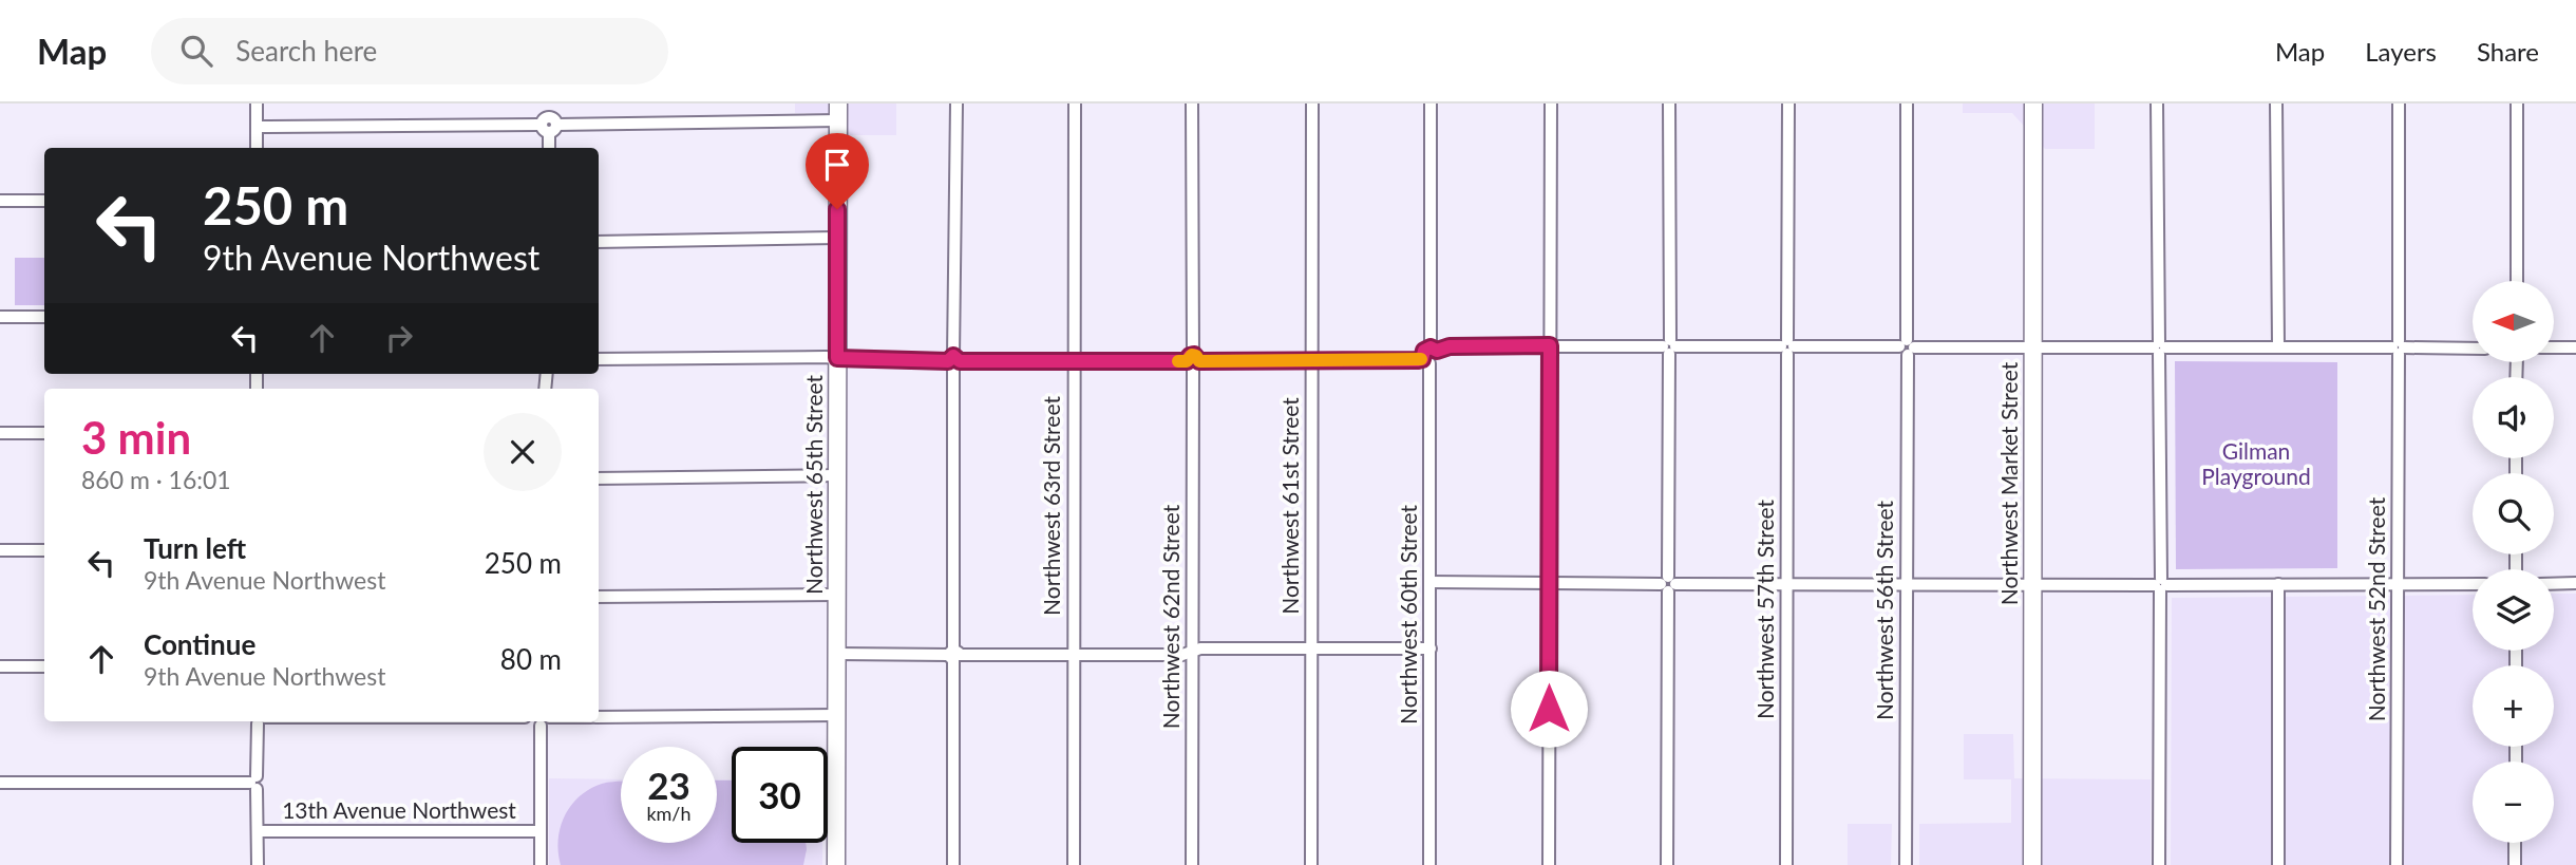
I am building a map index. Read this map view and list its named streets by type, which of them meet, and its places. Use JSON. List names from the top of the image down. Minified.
{"streets":{"main road":["Northwest Market Street","Northwest 65th Street"],"street":["Northwest 63rd Street","Northwest 61st Street","Northwest 57th Street","Northwest 52nd Street","Northwest 56th Street","Northwest 60th Street","Northwest 62nd Street","13th Avenue Northwest"]},"parks":["Gilman Playground"],"north":"left","page":{"header":"Map","search":"Search here","nav":["Map","Layers","Share"],"turn":["250 m","9th Avenue Northwest"],"map_buttons":["+","−"],"heading":["3 min","860 m · 16:01"],"list":[{"name":"Turn left","note":"9th Avenue Northwest","value":"250 m"},{"name":"Continue","note":"9th Avenue Northwest","value":"80 m"}],"speed":"23 km/h","limit":"30"}}
